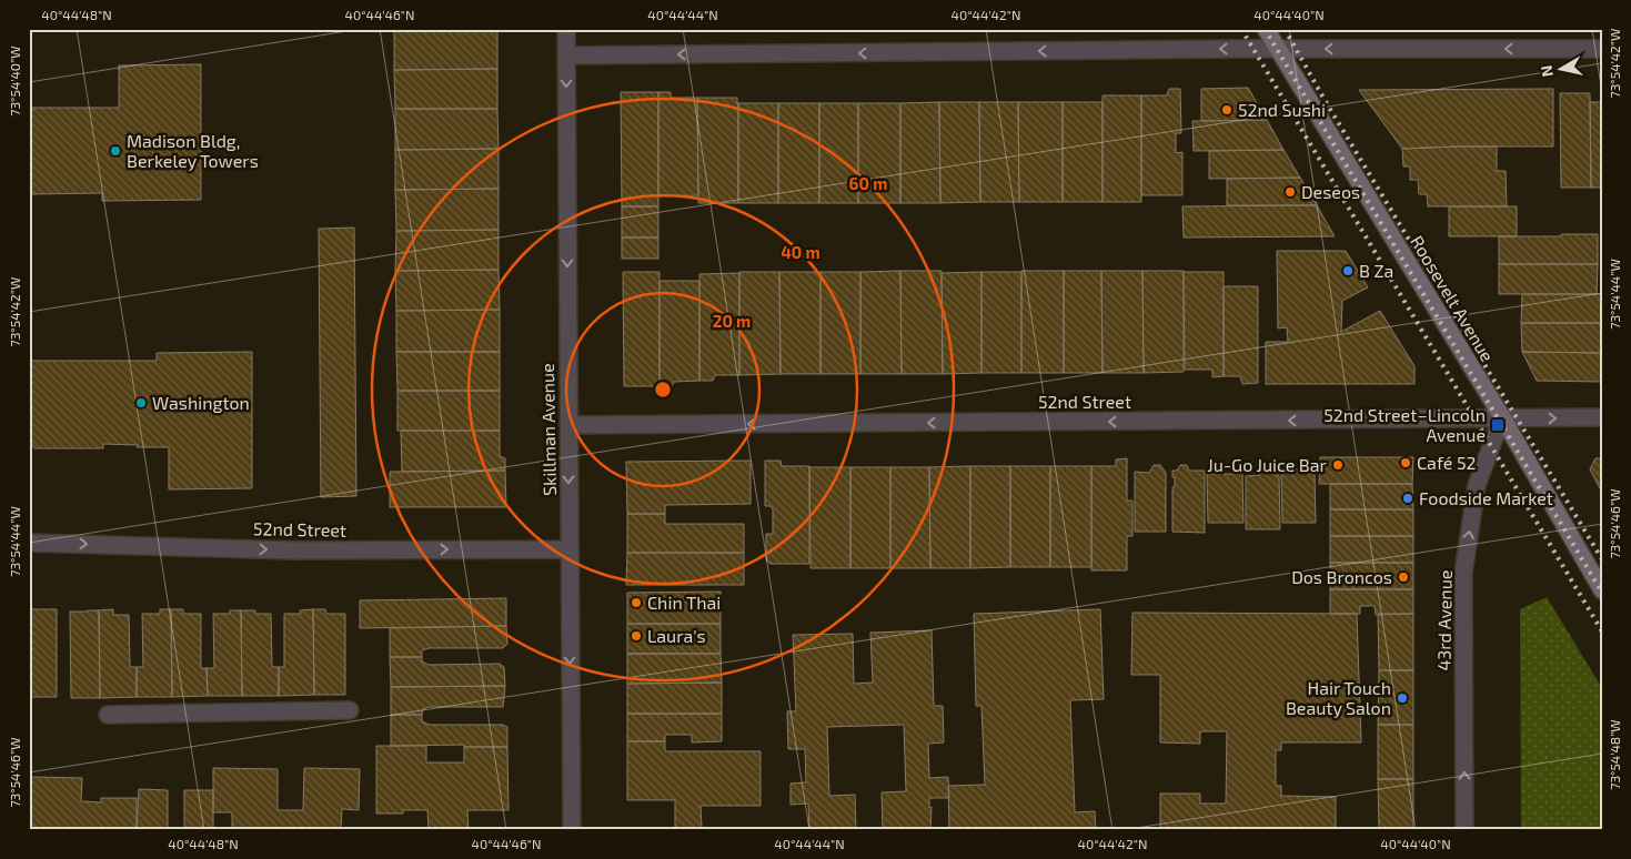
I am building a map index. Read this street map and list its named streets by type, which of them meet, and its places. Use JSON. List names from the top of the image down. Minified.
{"streets":{"main road":["Roosevelt Avenue"],"street":["52nd Street","Skillman Avenue","43rd Avenue"]},"crossings":[["Roosevelt Avenue","52nd Street"],["Roosevelt Avenue","43rd Avenue"],["52nd Street","Skillman Avenue"],["52nd Street","43rd Avenue"]],"one_way":["Skillman Avenue","43rd Avenue"],"places":{"other":["52nd Sushi","Madison Bldg, Berkeley Towers","Deseos","B Za","Washington","Café 52","Ju-Go Juice Bar","Foodside Market","Dos Broncos","Chin Thai","Laura's","Hair Touch Beauty Salon"],"transit":["52nd Street–Lincoln Avenue"]},"north":"left","coordinates":["40°44'48\"N","40°44'46\"N","40°44'44\"N","40°44'42\"N","40°44'40\"N","73°54'42\"W","73°54'40\"W","73°54'44\"W","73°54'46\"W","73°54'48\"W"],"rings":["60 m","40 m","20 m"]}
